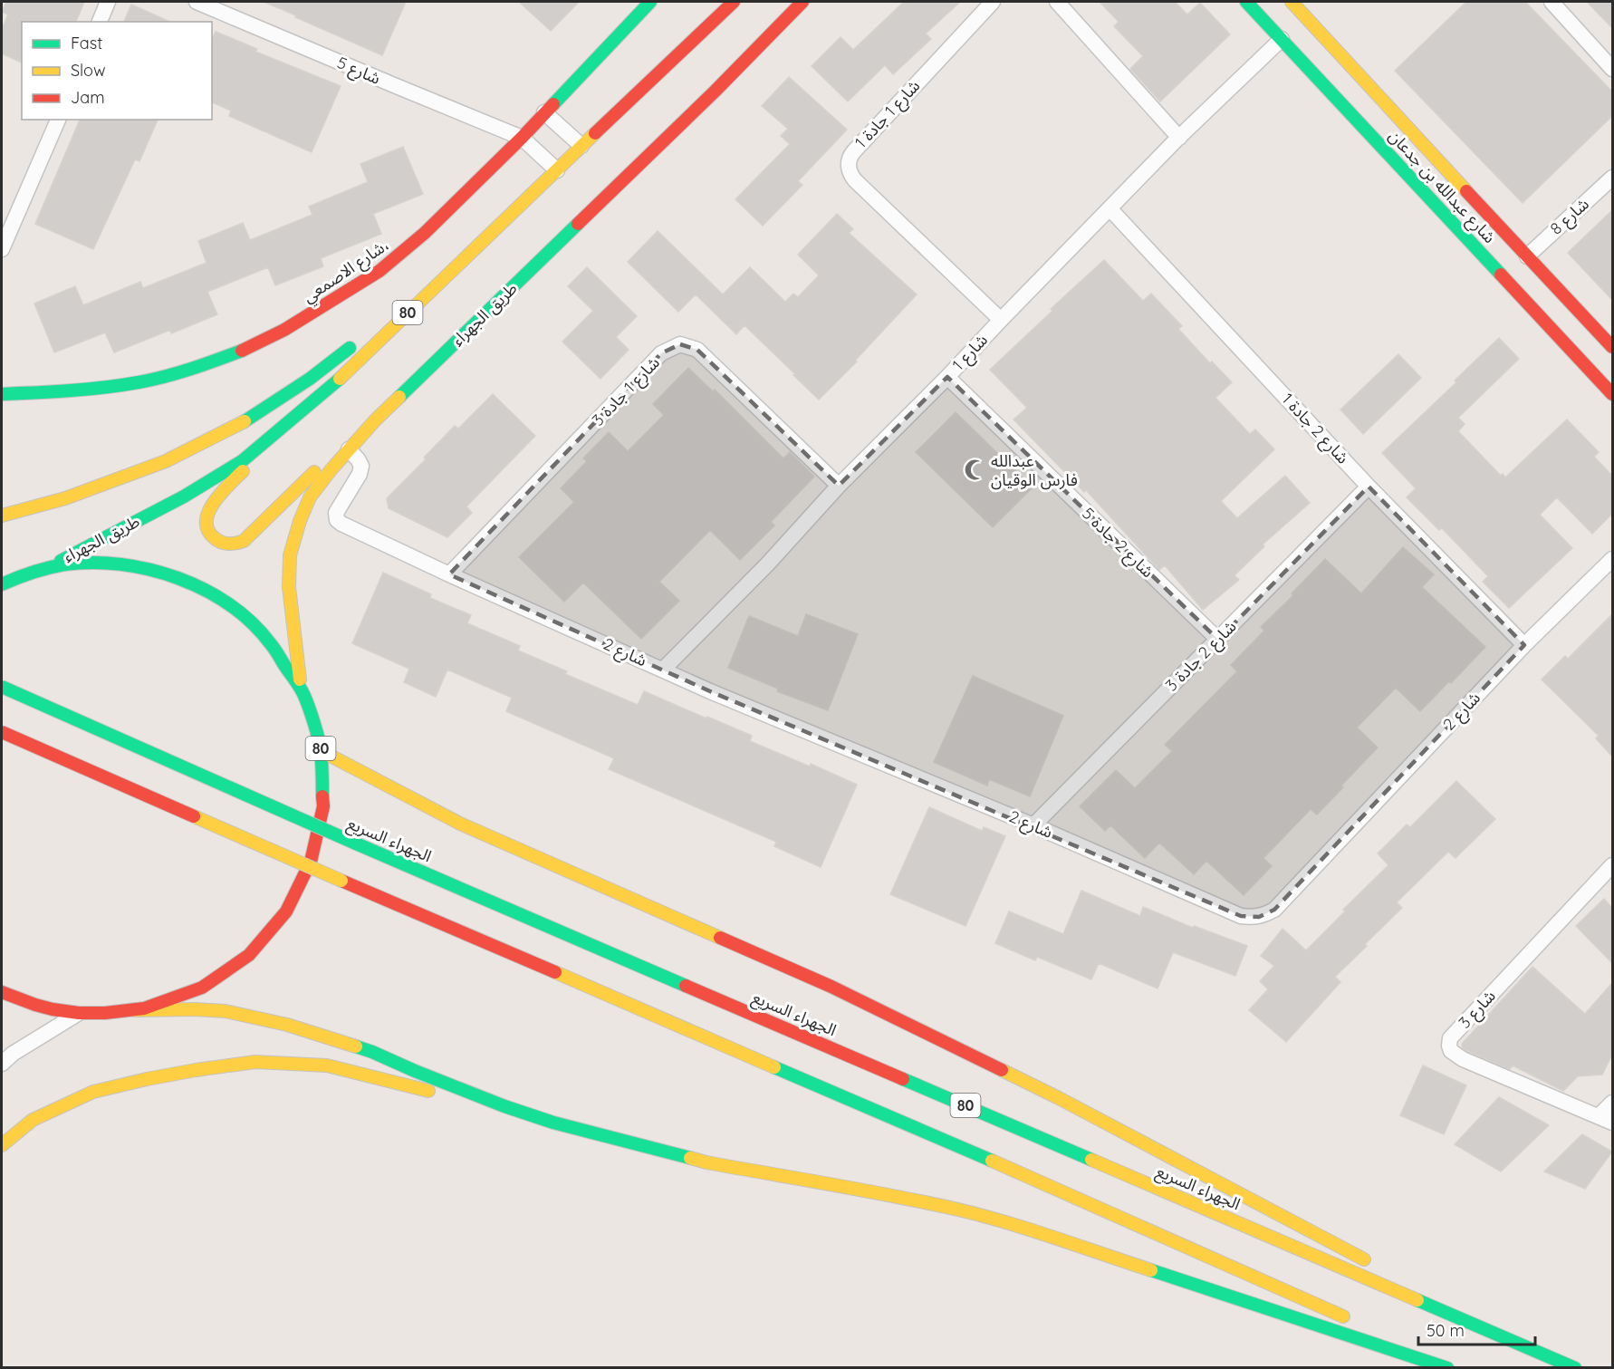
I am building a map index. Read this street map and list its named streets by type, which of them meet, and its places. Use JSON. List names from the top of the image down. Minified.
{"streets":{"main road":["شارع عبدالله بن جدعان","شارع الاصمعي،","80","طريق الجهراء","الجهراء السريع"],"street":["شارع 5","شارع 1 جادة 1","شارع 8","شارع 1","شارع 1 جادة 3","شارع 2 جادة 1","شارع 2 جادة 5","شارع 2","شارع 2 جادة 3","شارع 3"]},"crossings":[["شارع 5","شارع الاصمعي،"],["شارع 1 جادة 1","شارع 1"],["شارع عبدالله بن جدعان","شارع 8"],["شارع عبدالله بن جدعان","شارع 1"],["80","طريق الجهراء"],["طريق الجهراء","شارع 2"],["شارع 1","شارع 1 جادة 3"],["شارع 1","شارع 2 جادة 1"],["شارع 1","شارع 2 جادة 5"],["شارع 1","شارع 2"],["شارع 1 جادة 3","شارع 2"],["شارع 2 جادة 1","شارع 2"],["شارع 2 جادة 1","شارع 2 جادة 3"],["شارع 2 جادة 5","شارع 2 جادة 3"],["شارع 2","شارع 2 جادة 3"]],"places":{"mosque":["عبدالله فارس الوقيان"]},"legend":["Fast","Slow","Jam"],"scale_bar":"50 m"}
